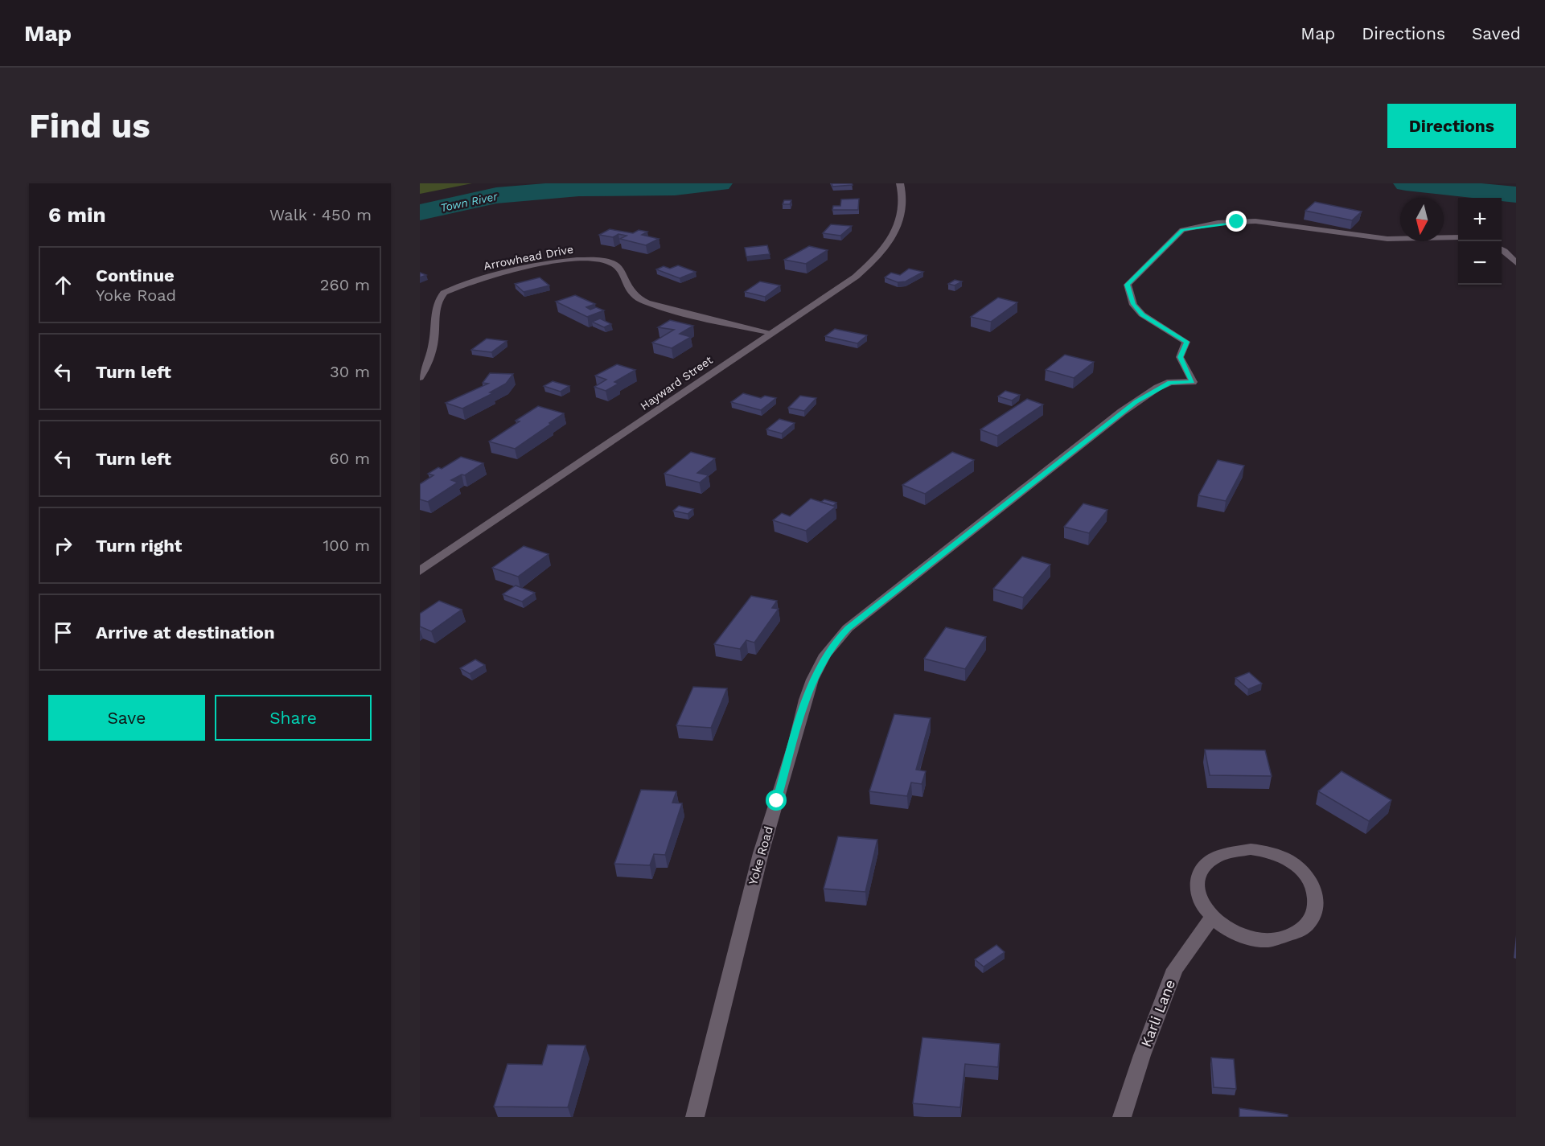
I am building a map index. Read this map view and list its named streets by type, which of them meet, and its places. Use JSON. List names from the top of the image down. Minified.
{"streets":{"street":["Arrowhead Drive","Hayward Street","Yoke Road","Karli Lane"]},"crossings":[["Arrowhead Drive","Hayward Street"]],"water":["Town River"],"north":"bottom","page":{"header":"Map","nav":["Map","Directions","Saved"],"buttons":["Directions",["Save","Share"]],"title":"Find us","heading":["6 min","Walk · 450 m"],"map_buttons":["+","−"],"list":[["Continue","Yoke Road","260 m"],["Turn left","30 m"],["Turn left","60 m"],["Turn right","100 m"],"Arrive at destination"]}}
